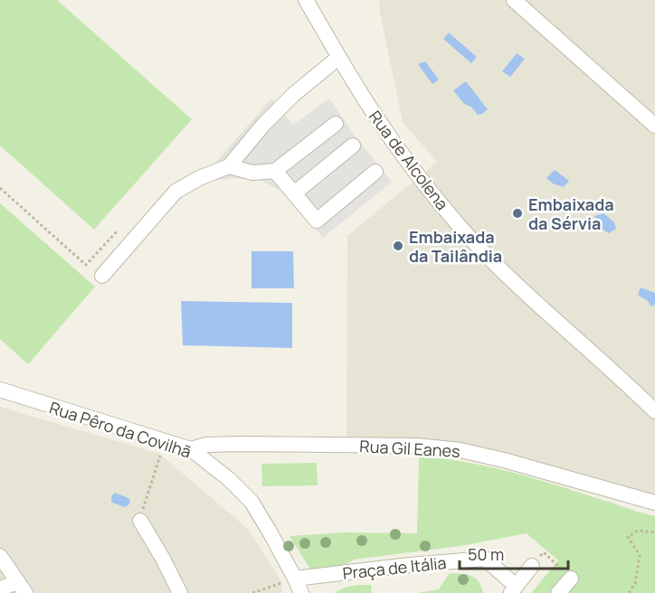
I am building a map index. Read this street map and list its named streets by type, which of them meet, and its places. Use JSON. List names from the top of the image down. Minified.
{"streets":{"street":["Rua de Alcolena","Rua Pêro da Covilhã","Rua Gil Eanes","Praça de Itália"]},"crossings":[["Rua Pêro da Covilhã","Rua Gil Eanes"],["Rua Pêro da Covilhã","Praça de Itália"]],"places":["Embaixada da Sérvia","Embaixada da Tailândia"],"scale_bar":"50 m"}
